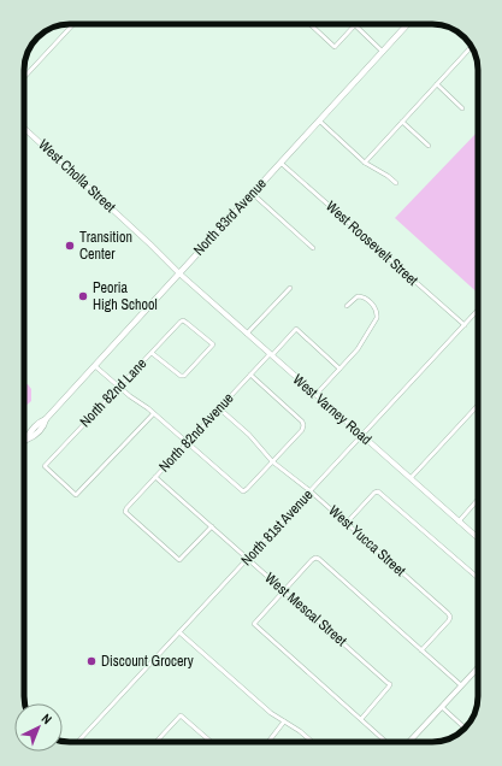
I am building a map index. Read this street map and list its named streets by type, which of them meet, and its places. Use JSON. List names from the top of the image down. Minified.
{"streets":{"main road":["North 83rd Avenue"],"street":["West Cholla Street","West Roosevelt Street","North 82nd Lane","West Varney Road","North 82nd Avenue","North 81st Avenue","West Yucca Street","West Mescal Street"]},"crossings":[["West Cholla Street","North 83rd Avenue"],["West Cholla Street","West Varney Road"],["North 83rd Avenue","West Roosevelt Street"],["North 83rd Avenue","West Varney Road"],["West Roosevelt Street","North 81st Avenue"],["West Varney Road","North 82nd Avenue"],["West Varney Road","North 81st Avenue"],["North 82nd Avenue","West Yucca Street"],["North 82nd Avenue","West Mescal Street"],["North 81st Avenue","West Yucca Street"],["North 81st Avenue","West Mescal Street"]],"places":["Transition Center","Peoria High School","Discount Grocery"],"north":"top right"}
